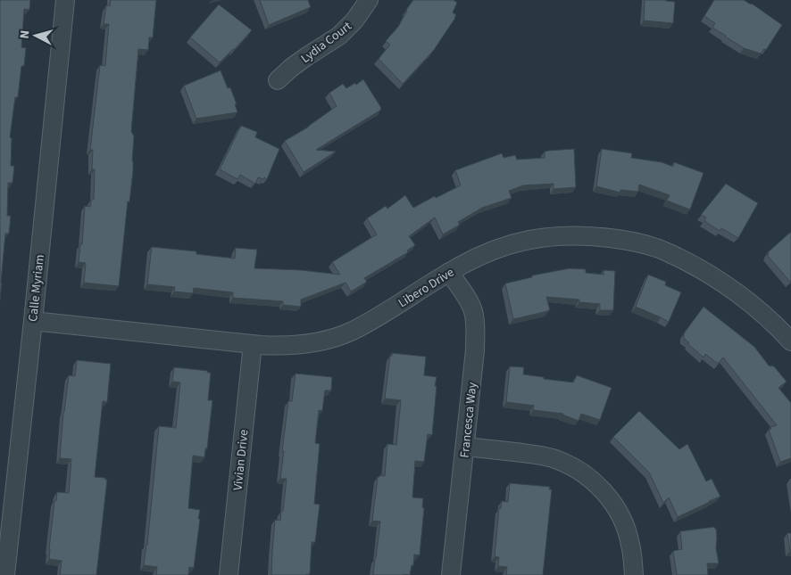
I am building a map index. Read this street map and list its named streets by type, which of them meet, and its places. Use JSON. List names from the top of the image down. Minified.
{"streets":{"street":["Lydia Court","Libero Drive","Calle Myriam","Francesca Way","Vivian Drive"]},"crossings":[["Libero Drive","Calle Myriam"],["Libero Drive","Francesca Way"],["Libero Drive","Vivian Drive"]],"north":"left"}
